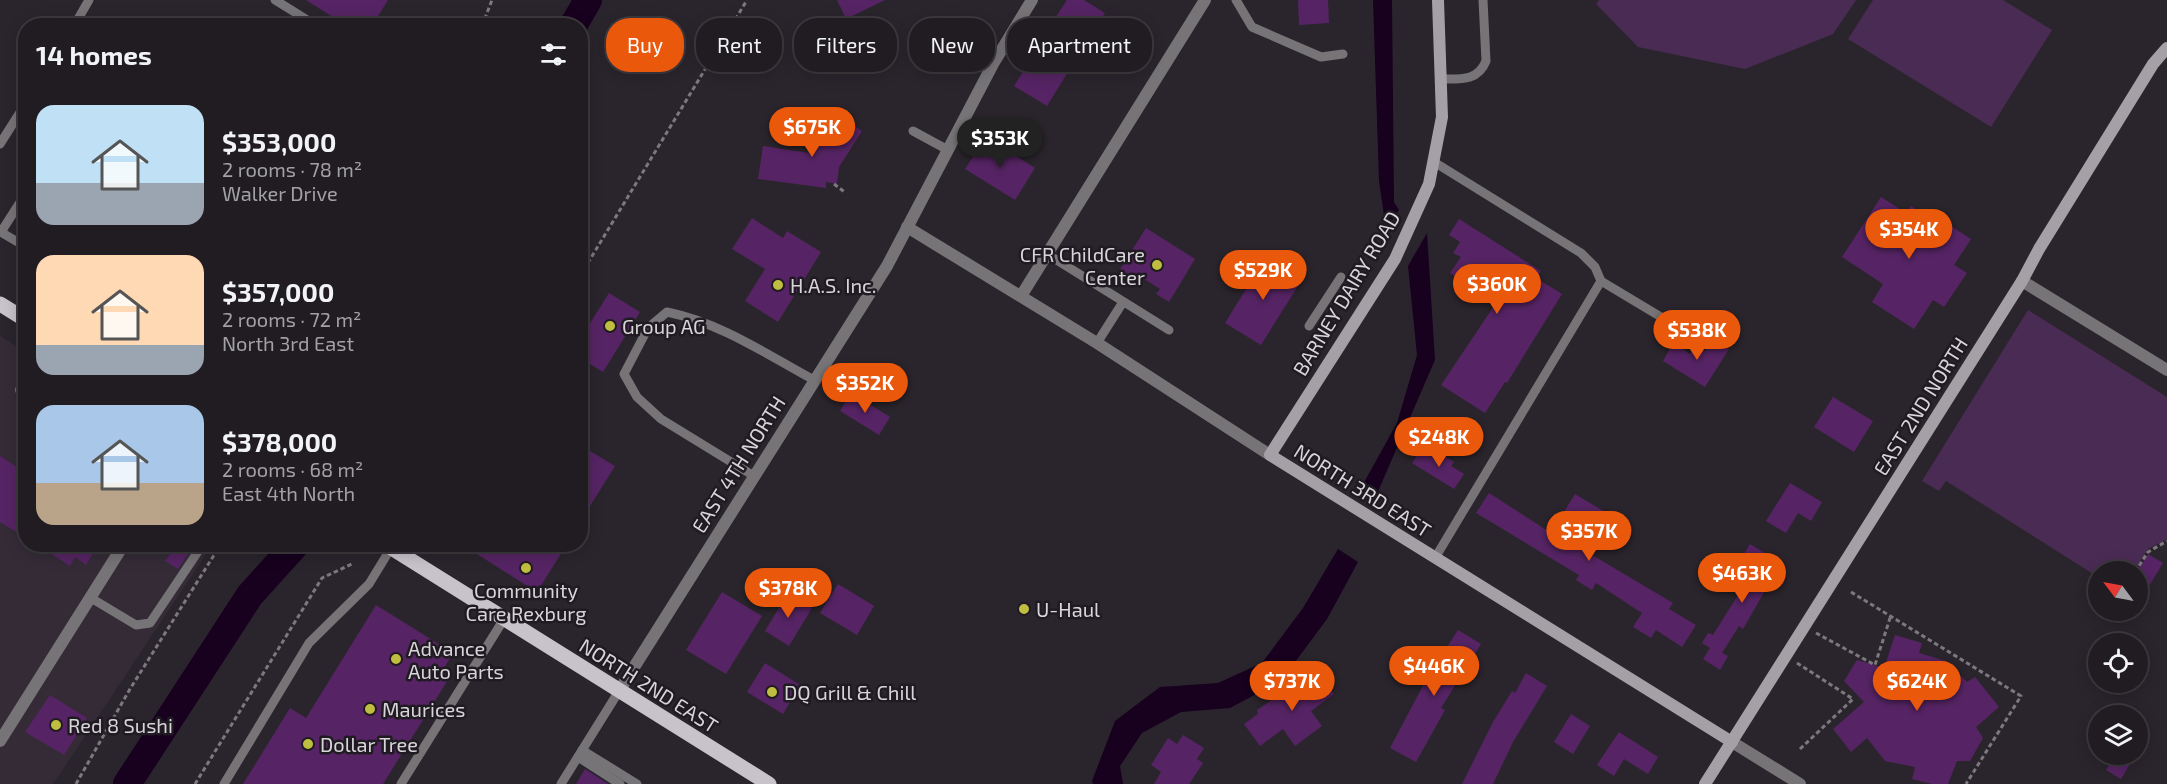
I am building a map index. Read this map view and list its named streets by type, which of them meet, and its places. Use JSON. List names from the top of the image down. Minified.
{"streets":{"main road":["NORTH 2ND EAST"],"street":["BARNEY DAIRY ROAD","EAST 2ND NORTH","EAST 4TH NORTH","NORTH 3RD EAST"]},"crossings":[["BARNEY DAIRY ROAD","NORTH 3RD EAST"],["EAST 2ND NORTH","NORTH 3RD EAST"],["EAST 4TH NORTH","NORTH 3RD EAST"],["EAST 4TH NORTH","NORTH 2ND EAST"]],"places":["CFR ChildCare Center","H.A.S. Inc.","Group AG","Community Care Rexburg","U-Haul","Advance Auto Parts","DQ Grill & Chill","Maurices","Red 8 Sushi","Dollar Tree"],"north":"top left","page":{"chip":["Buy","Rent","Filters","New","Apartment"],"heading":"14 homes","list":[{"name":"$353,000","note":"2 rooms · 78 m² · Walker Drive"},{"name":"$357,000","note":"2 rooms · 72 m² · North 3rd East"},{"name":"$378,000","note":"2 rooms · 68 m² · East 4th North"}],"price":["$675K","$353K","$354K","$529K","$360K","$538K","$352K","$248K","$357K","$463K","$378K","$446K","$737K","$624K"]}}
